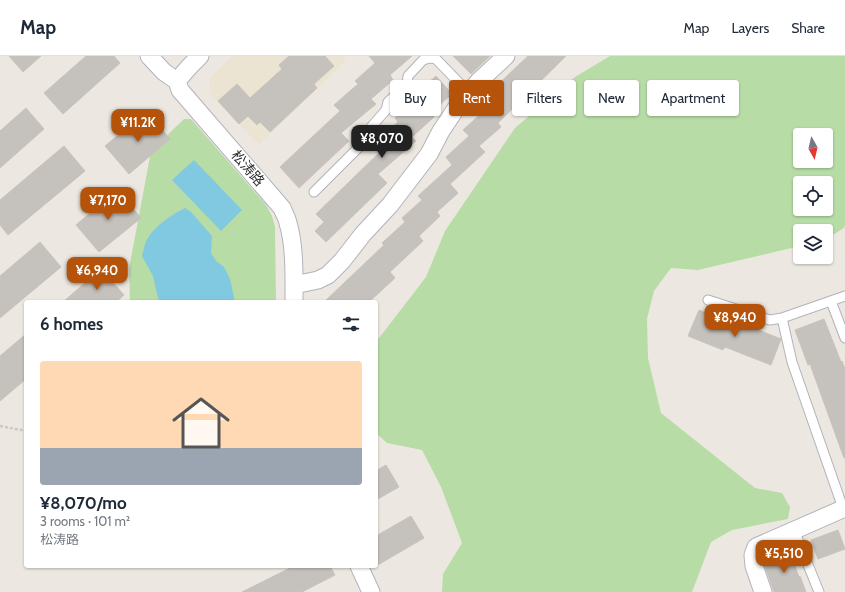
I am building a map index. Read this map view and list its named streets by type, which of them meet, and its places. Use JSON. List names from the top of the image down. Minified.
{"streets":{"street":["松涛路"]},"north":"bottom","page":{"header":"Map","nav":["Map","Layers","Share"],"chip":["Buy","Rent","Filters","New","Apartment"],"price":["¥11.2K","¥8,070","¥7,170","¥6,940","¥8,940","¥5,510"],"heading":"6 homes","list":[{"name":"¥8,070/mo","note":"3 rooms · 101 m² · 松涛路"}]}}
